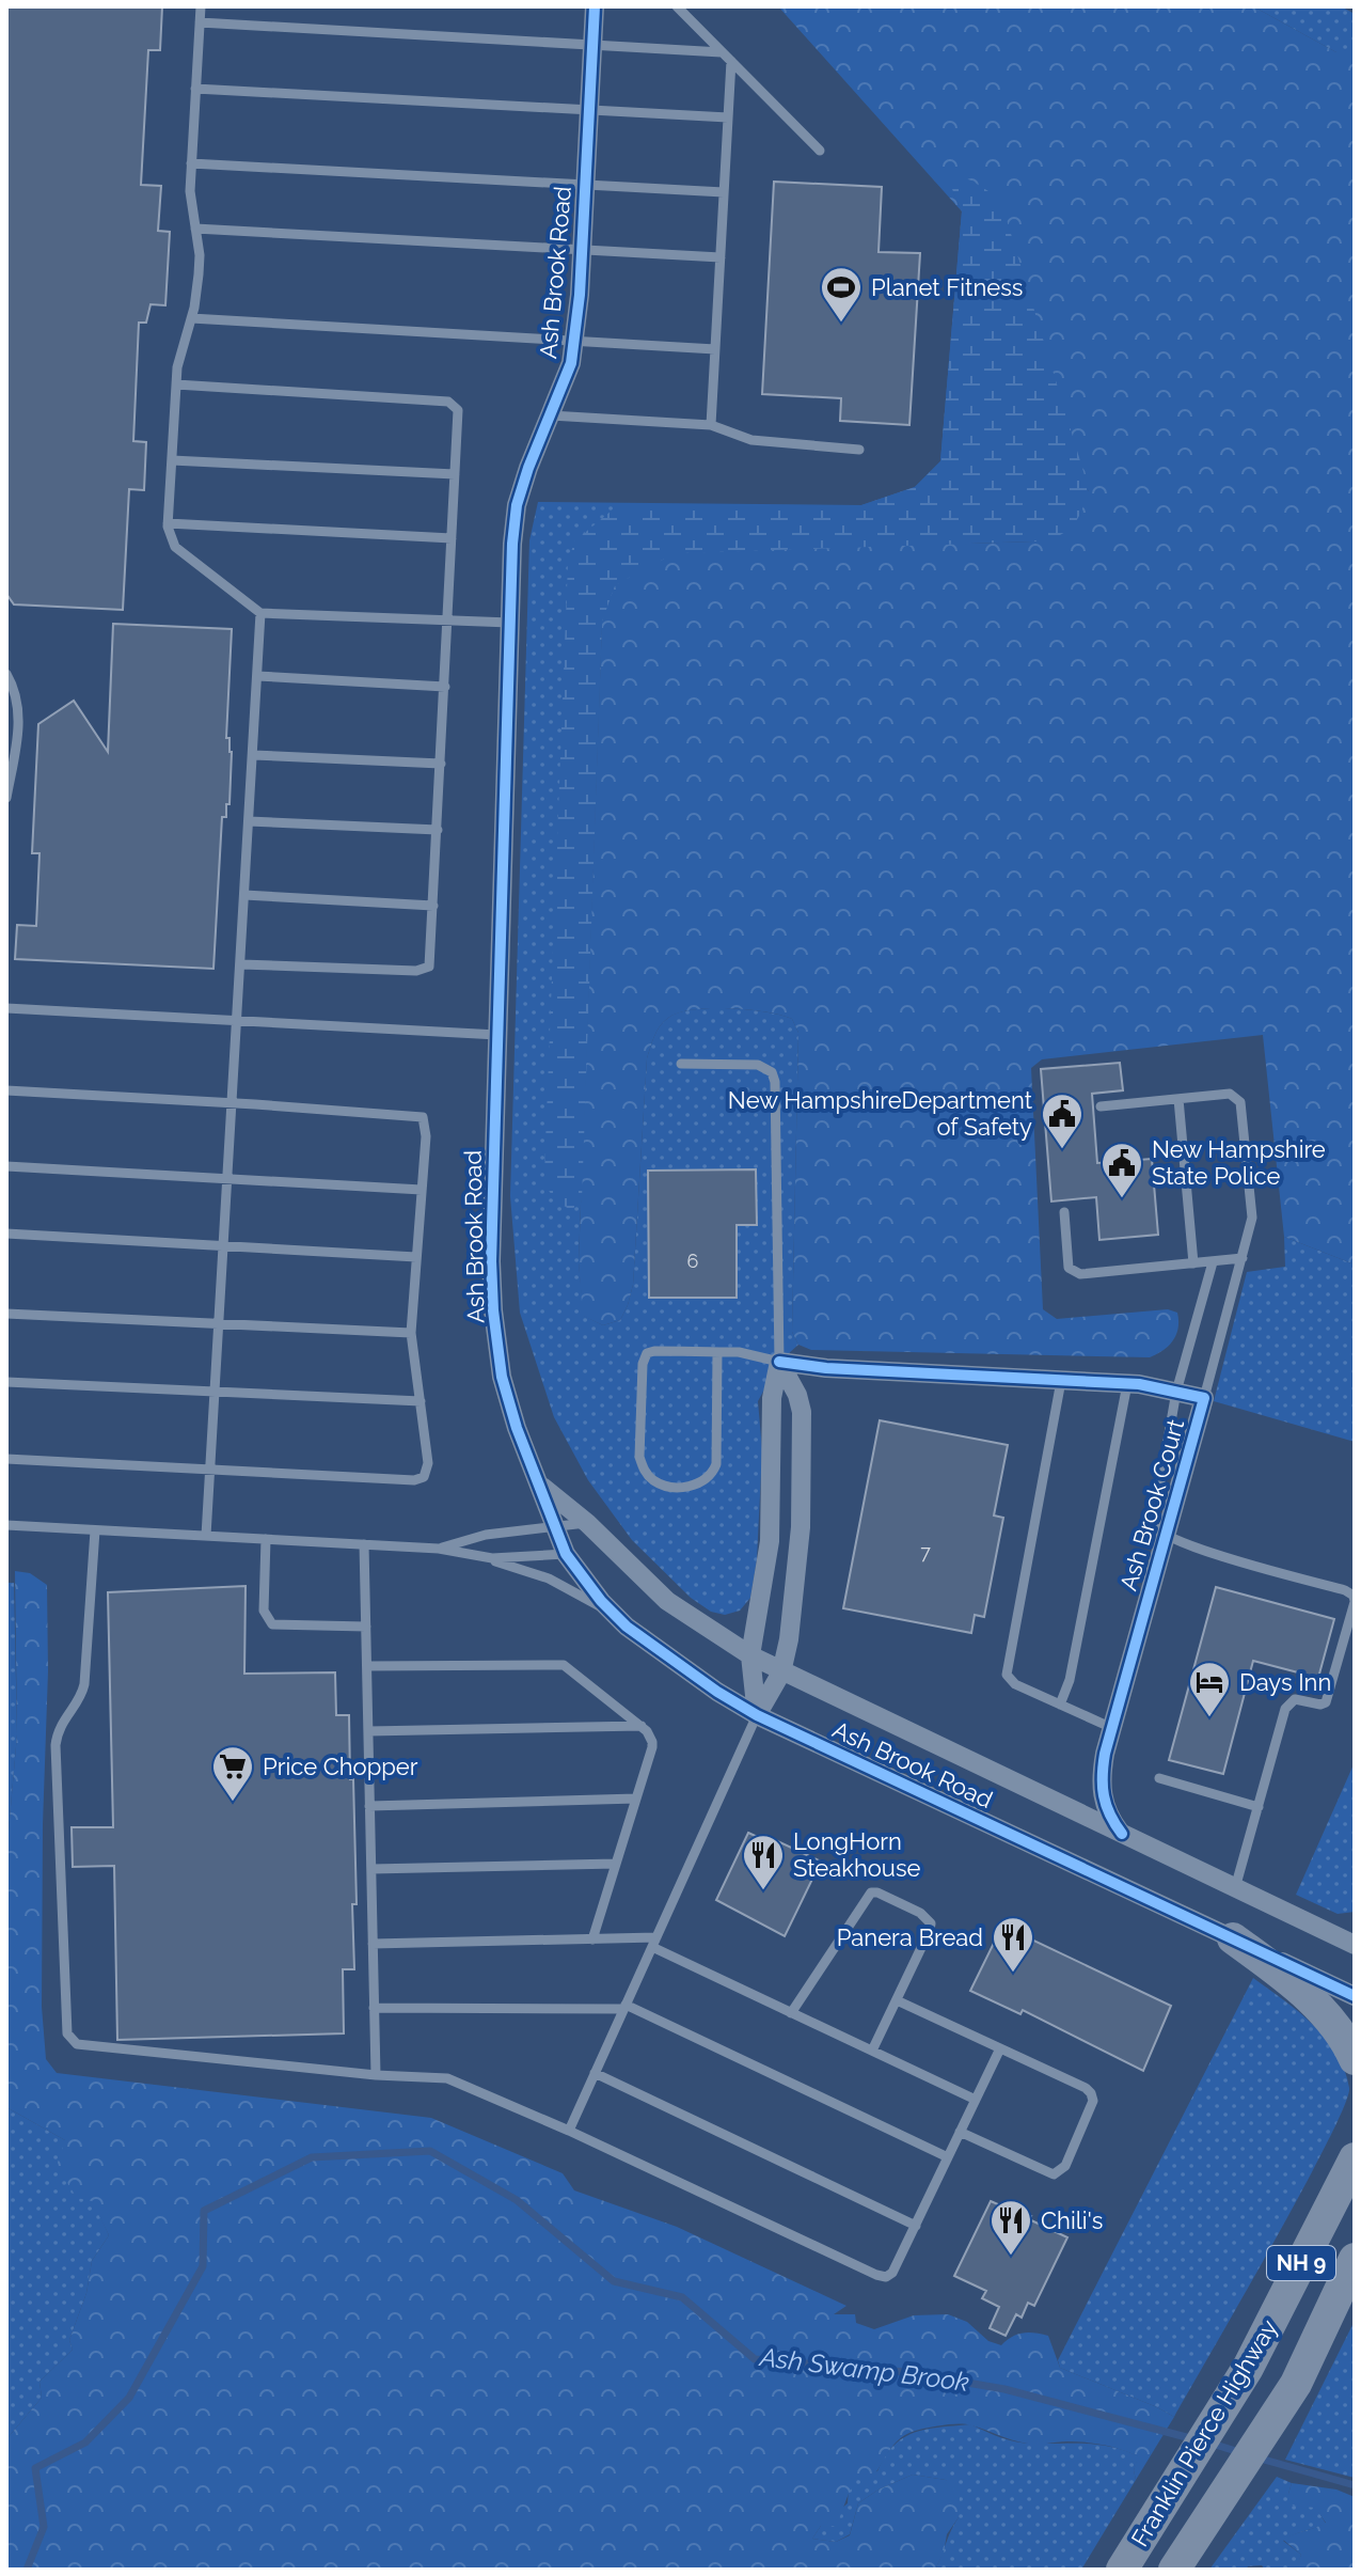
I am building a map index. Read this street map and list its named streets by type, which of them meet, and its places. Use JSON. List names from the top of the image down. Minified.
{"streets":{"highway":["NH 9","Franklin Pierce Highway"],"street":["Ash Brook Road","Ash Brook Court"]},"water":["Ash Swamp Brook"],"places":{"sports":["Planet Fitness"],"public building":["New HampshireDepartment of Safety","New Hampshire State Police"],"hotel":["Days Inn"],"supermarket":["Price Chopper"],"restaurant":["LongHorn Steakhouse","Panera Bread","Chili's"]},"house_numbers":["6","7"]}
